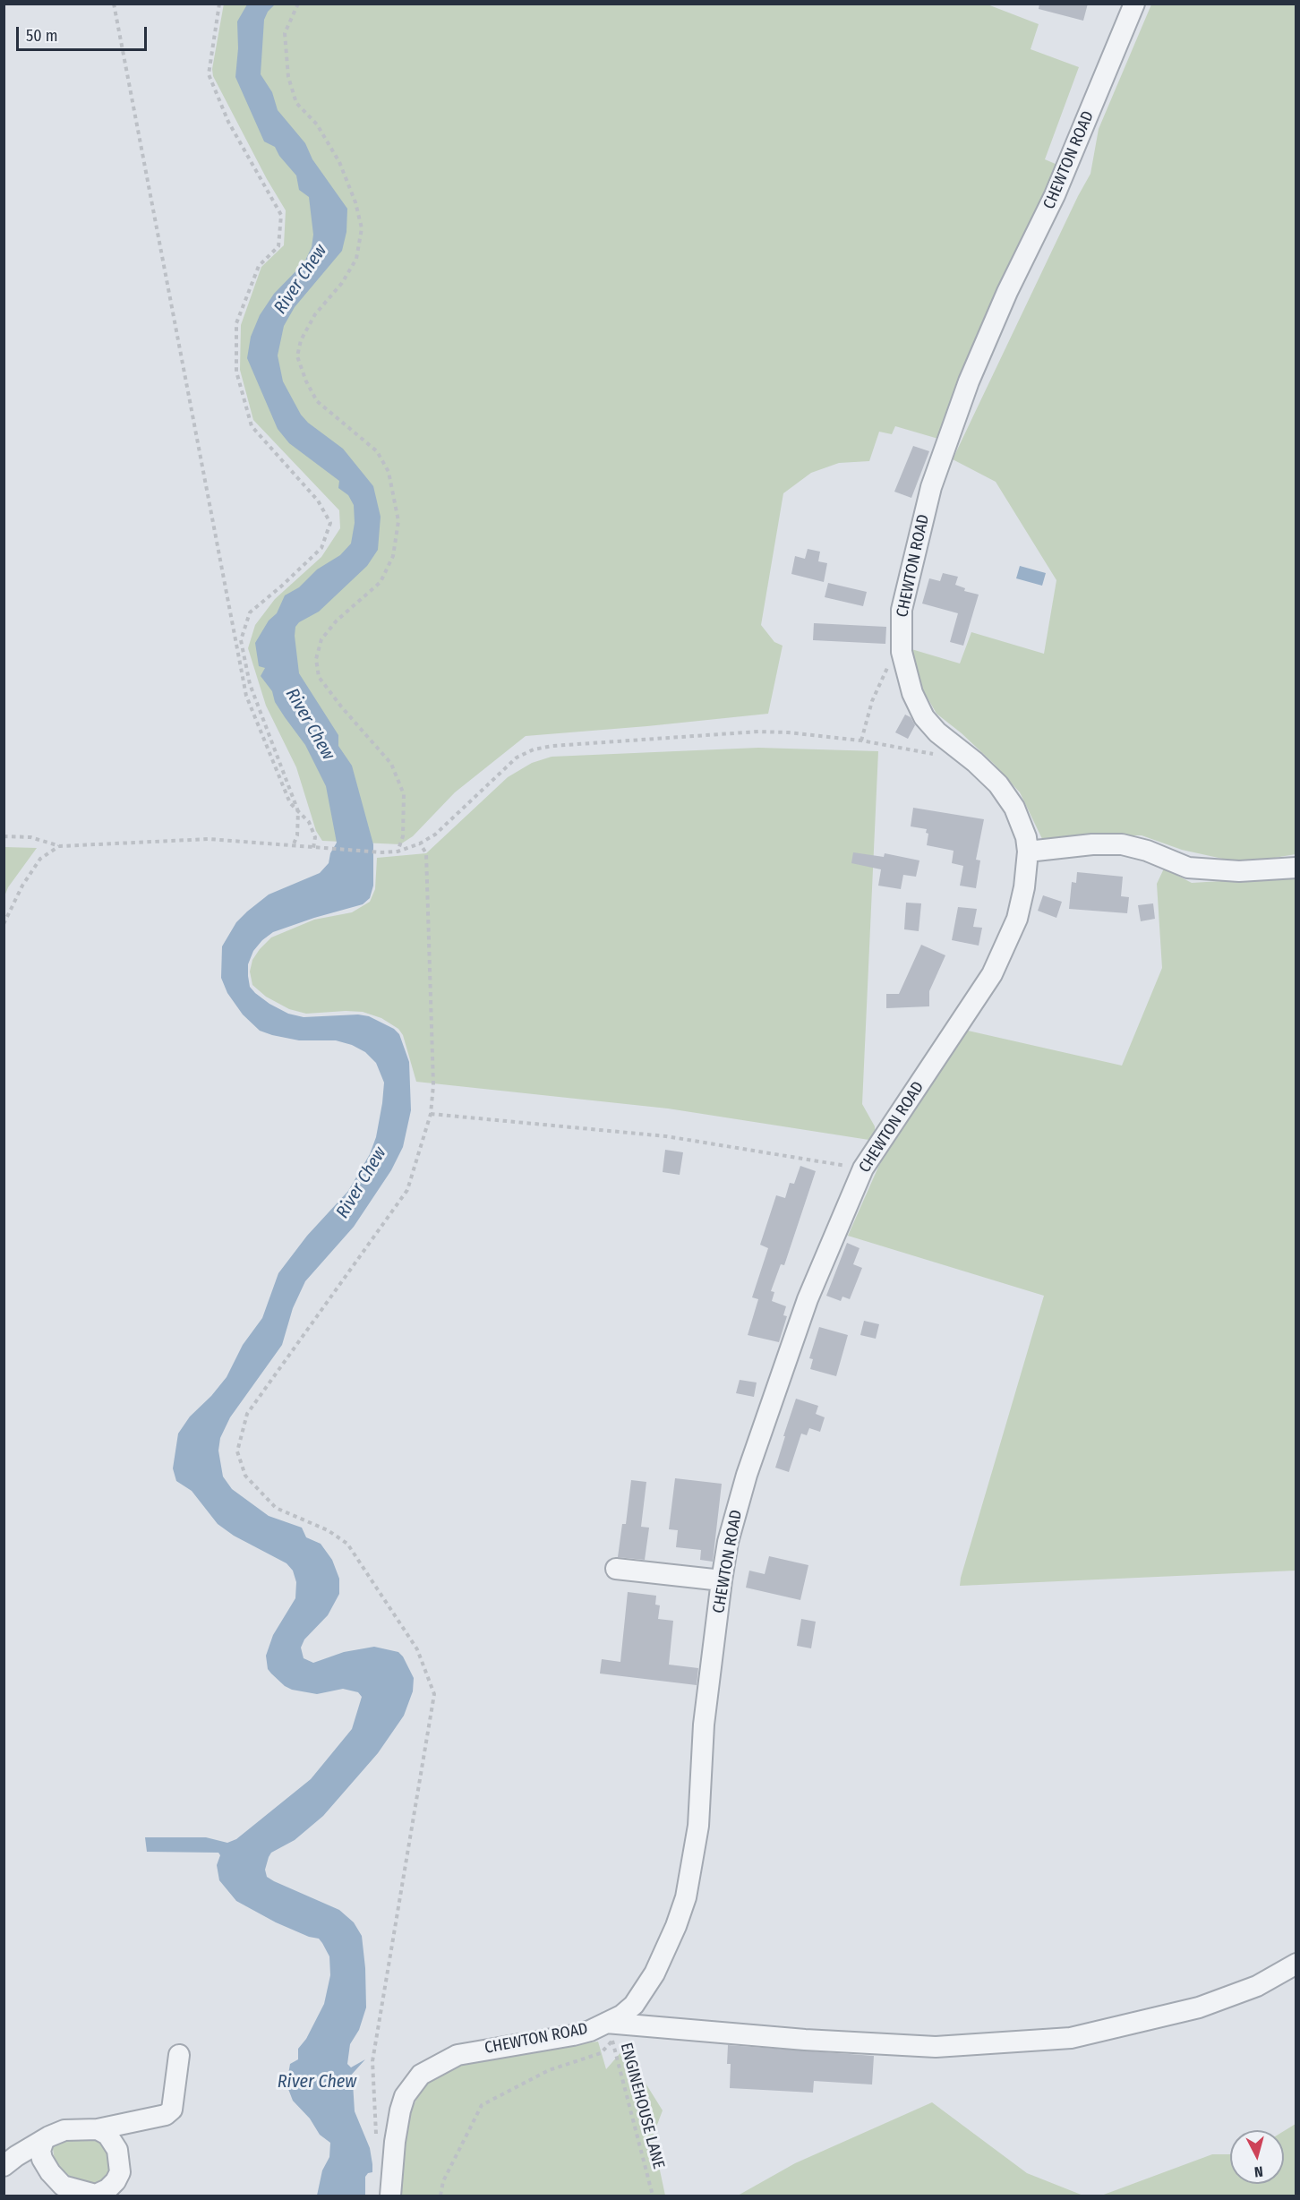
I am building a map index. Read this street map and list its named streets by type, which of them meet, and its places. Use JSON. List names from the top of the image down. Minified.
{"streets":{"street":["CHEWTON ROAD"],"path":["ENGINEHOUSE LANE"]},"crossings":[["CHEWTON ROAD","ENGINEHOUSE LANE"]],"water":["River Chew"],"scale_bar":"50 m","north":"bottom"}
